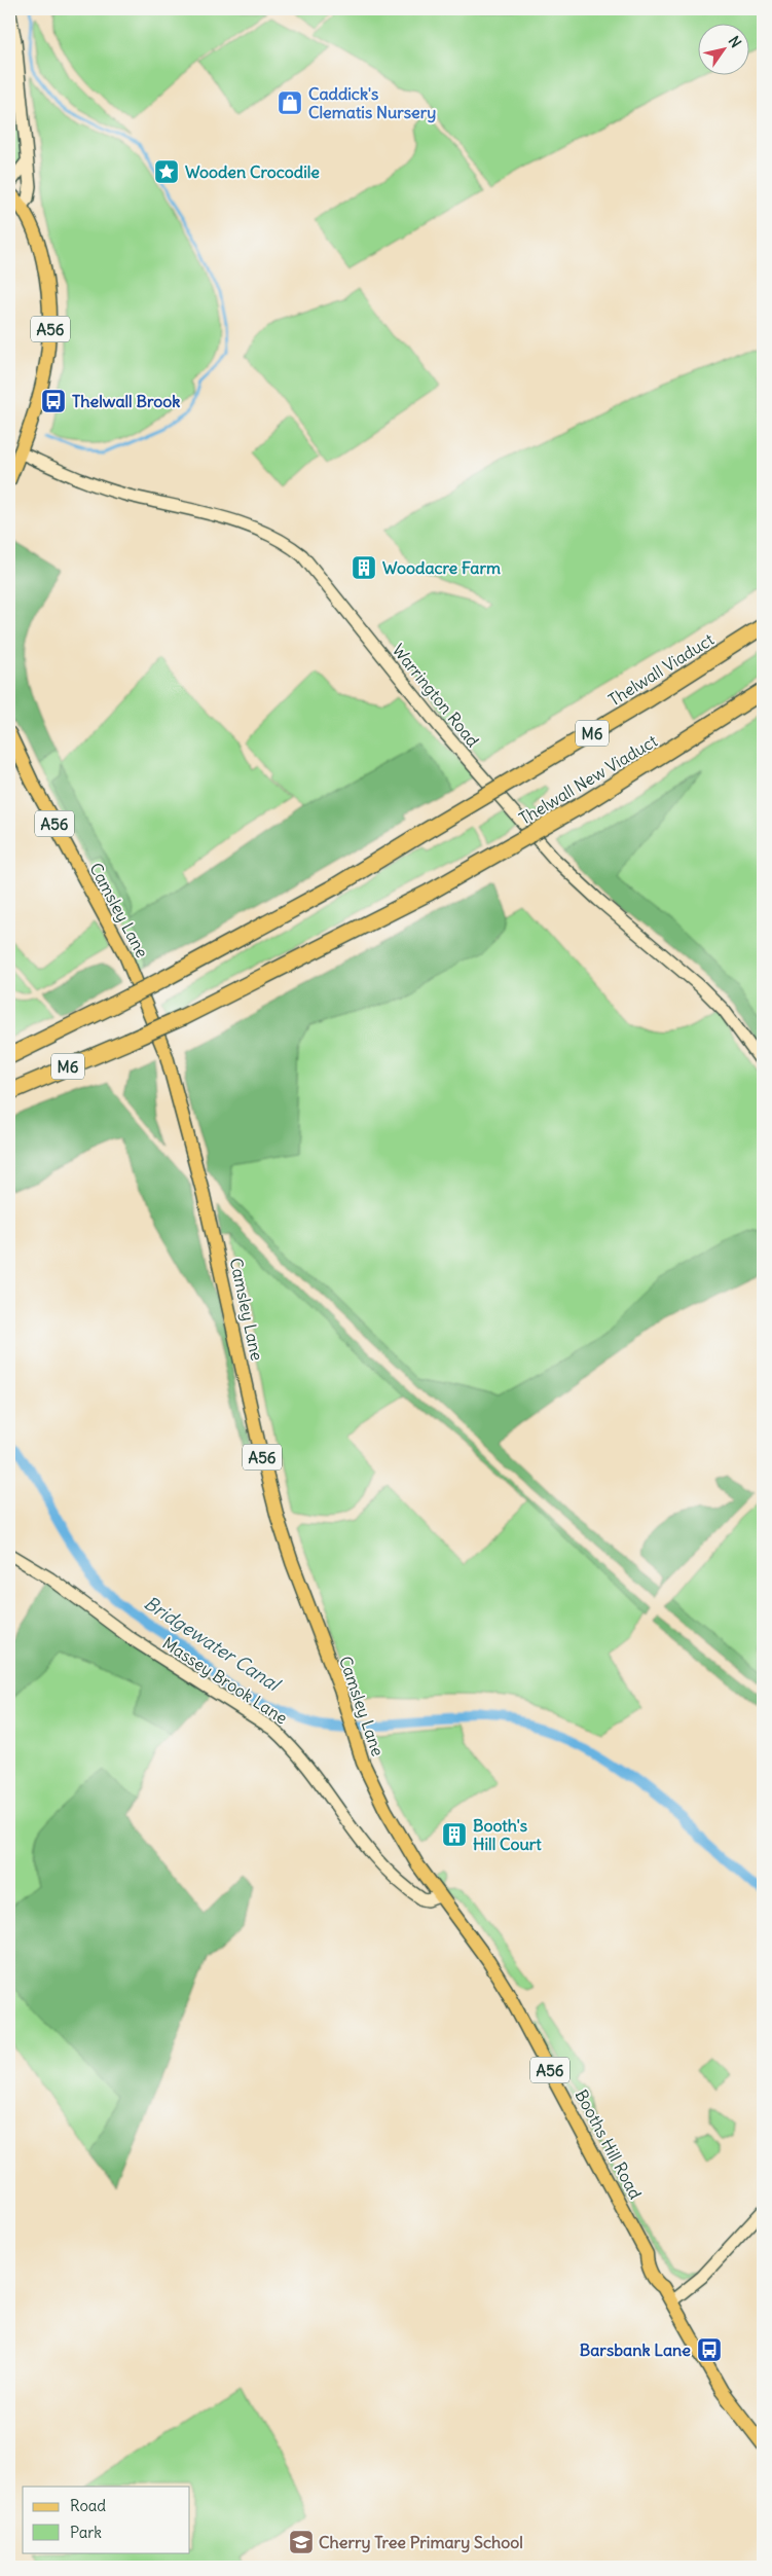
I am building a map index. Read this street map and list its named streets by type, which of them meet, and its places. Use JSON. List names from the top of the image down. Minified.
{"streets":{"highway":["Thelwall Viaduct","M6","Thelwall New Viaduct"],"main road":["A56","Camsley Lane","Booths Hill Road"],"street":["Warrington Road","Massey Brook Lane"]},"crossings":[["A56","Warrington Road"],["Camsley Lane","Massey Brook Lane"],["Camsley Lane","Booths Hill Road"],["Massey Brook Lane","Booths Hill Road"]],"water":["Bridgewater Canal"],"places":{"shop":["Caddick's Clematis Nursery"],"place":["Wooden Crocodile"],"bus stop":["Thelwall Brook","Barsbank Lane"],"building":["Woodacre Farm","Booth's Hill Court"],"school or university":["Cherry Tree Primary School"]},"legend":["Road","Park"],"north":"top right"}
